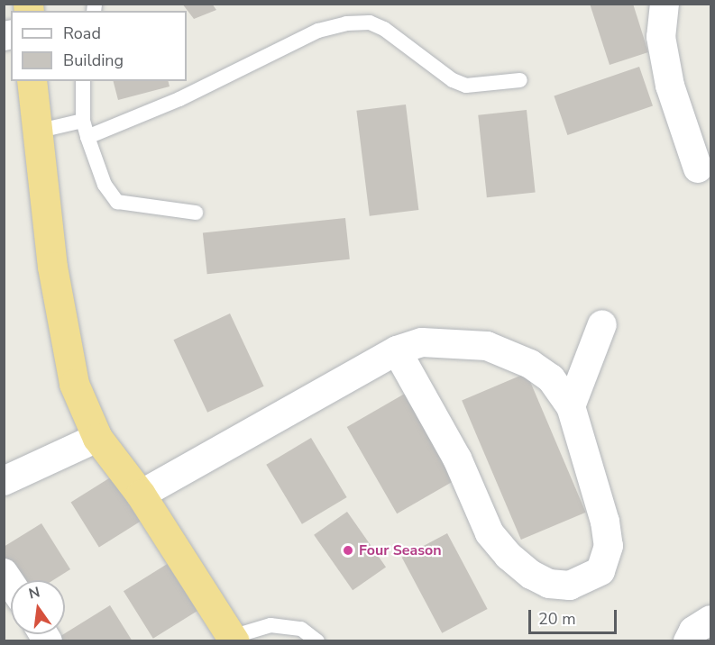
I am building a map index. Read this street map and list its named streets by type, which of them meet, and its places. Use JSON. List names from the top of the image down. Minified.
{"places":["Four Season"],"legend":["Road","Building"],"scale_bar":"20 m","north":"top"}
